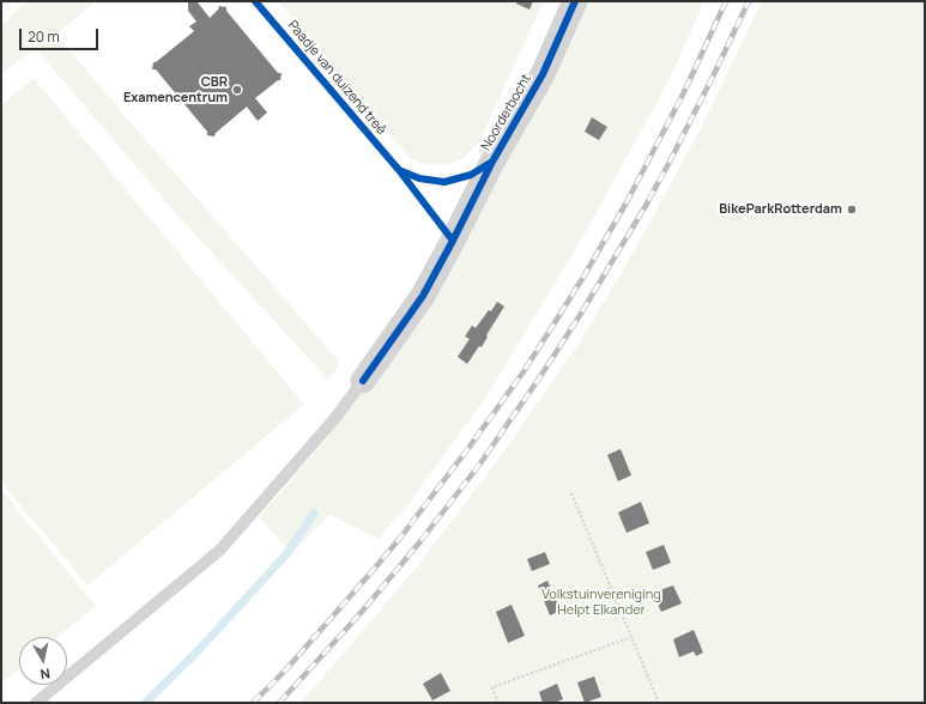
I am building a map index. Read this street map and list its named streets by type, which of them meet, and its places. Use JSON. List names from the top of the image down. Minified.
{"streets":{"street":["Noorderbocht"],"cycle path":["Paadje van duizend treê"]},"parks":["Volkstuinvereniging Helpt Elkander"],"places":["CBR Examencentrum","BikeParkRotterdam"],"scale_bar":"20 m","north":"bottom"}
